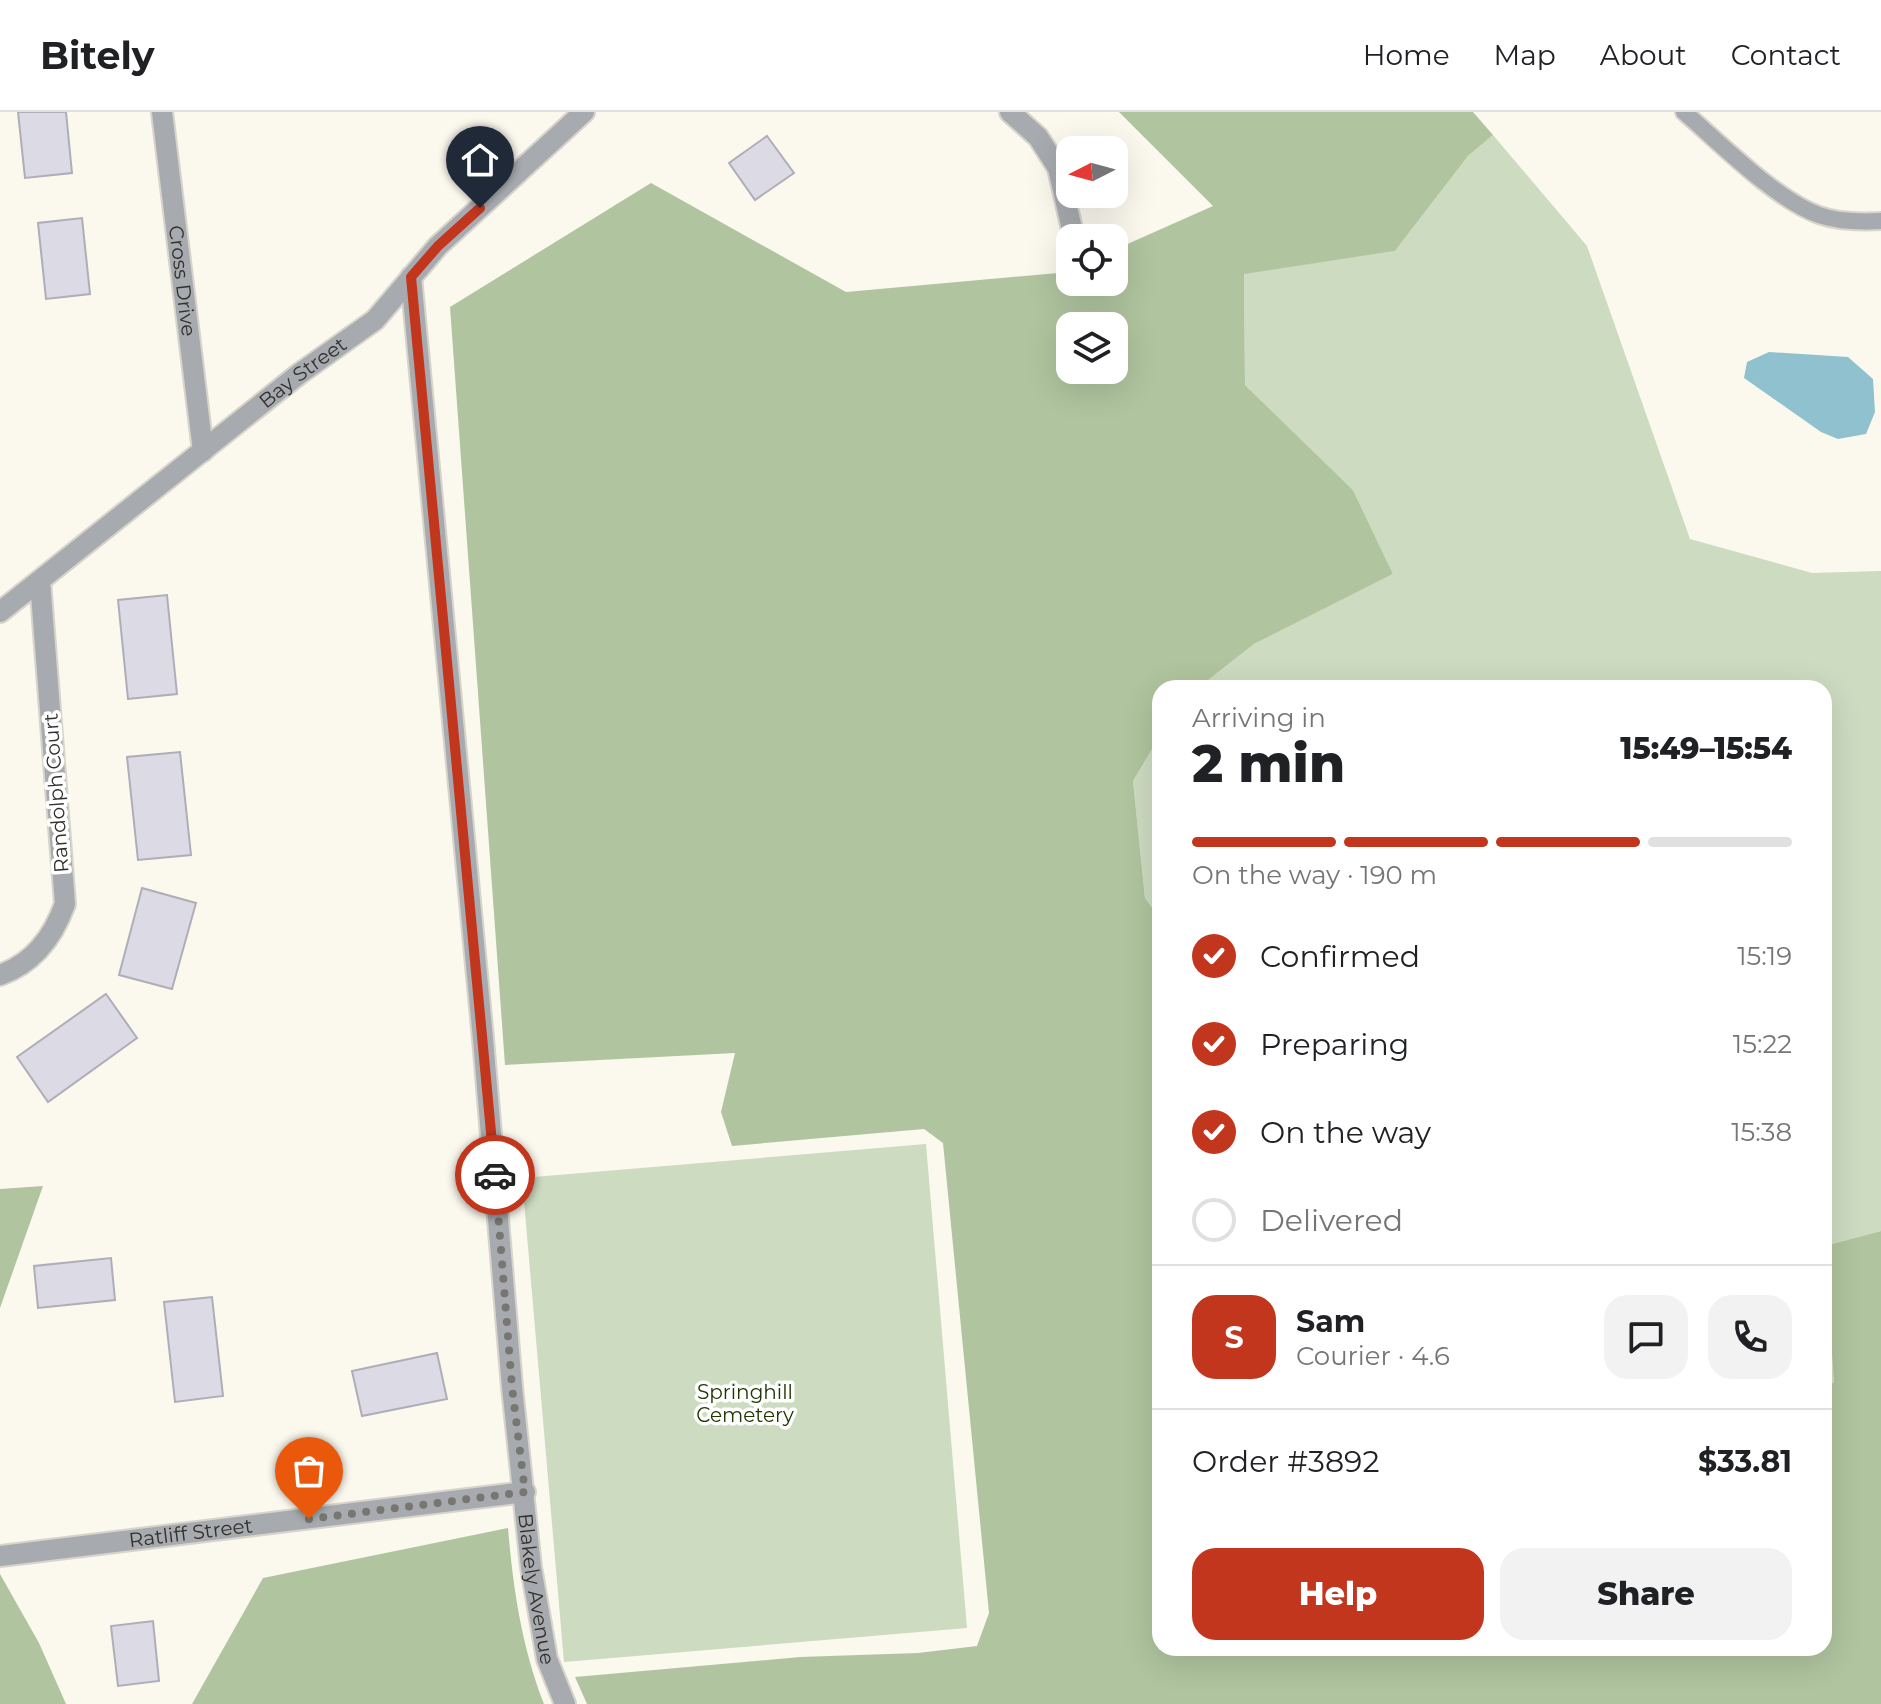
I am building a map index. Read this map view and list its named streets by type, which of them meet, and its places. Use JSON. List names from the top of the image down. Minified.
{"streets":{"street":["Cross Drive","Bay Street","Randolph Court","Ratliff Street","Blakely Avenue"]},"crossings":[["Cross Drive","Bay Street"],["Bay Street","Randolph Court"],["Bay Street","Blakely Avenue"],["Ratliff Street","Blakely Avenue"]],"parks":["Springhill Cemetery"],"north":"left","page":{"header":"Bitely","nav":["Home","Map","About","Contact"],"heading":["2 min","Arriving in","15:49–15:54"],"panel":["Sam","Courier · 4.6","Order #3892","$33.81"],"bar":"On the way · 190 m","list":[["Confirmed","15:19"],["Preparing","15:22"],["On the way","15:38"],"Delivered"],"round":"S","buttons":["Help","Share"]}}
